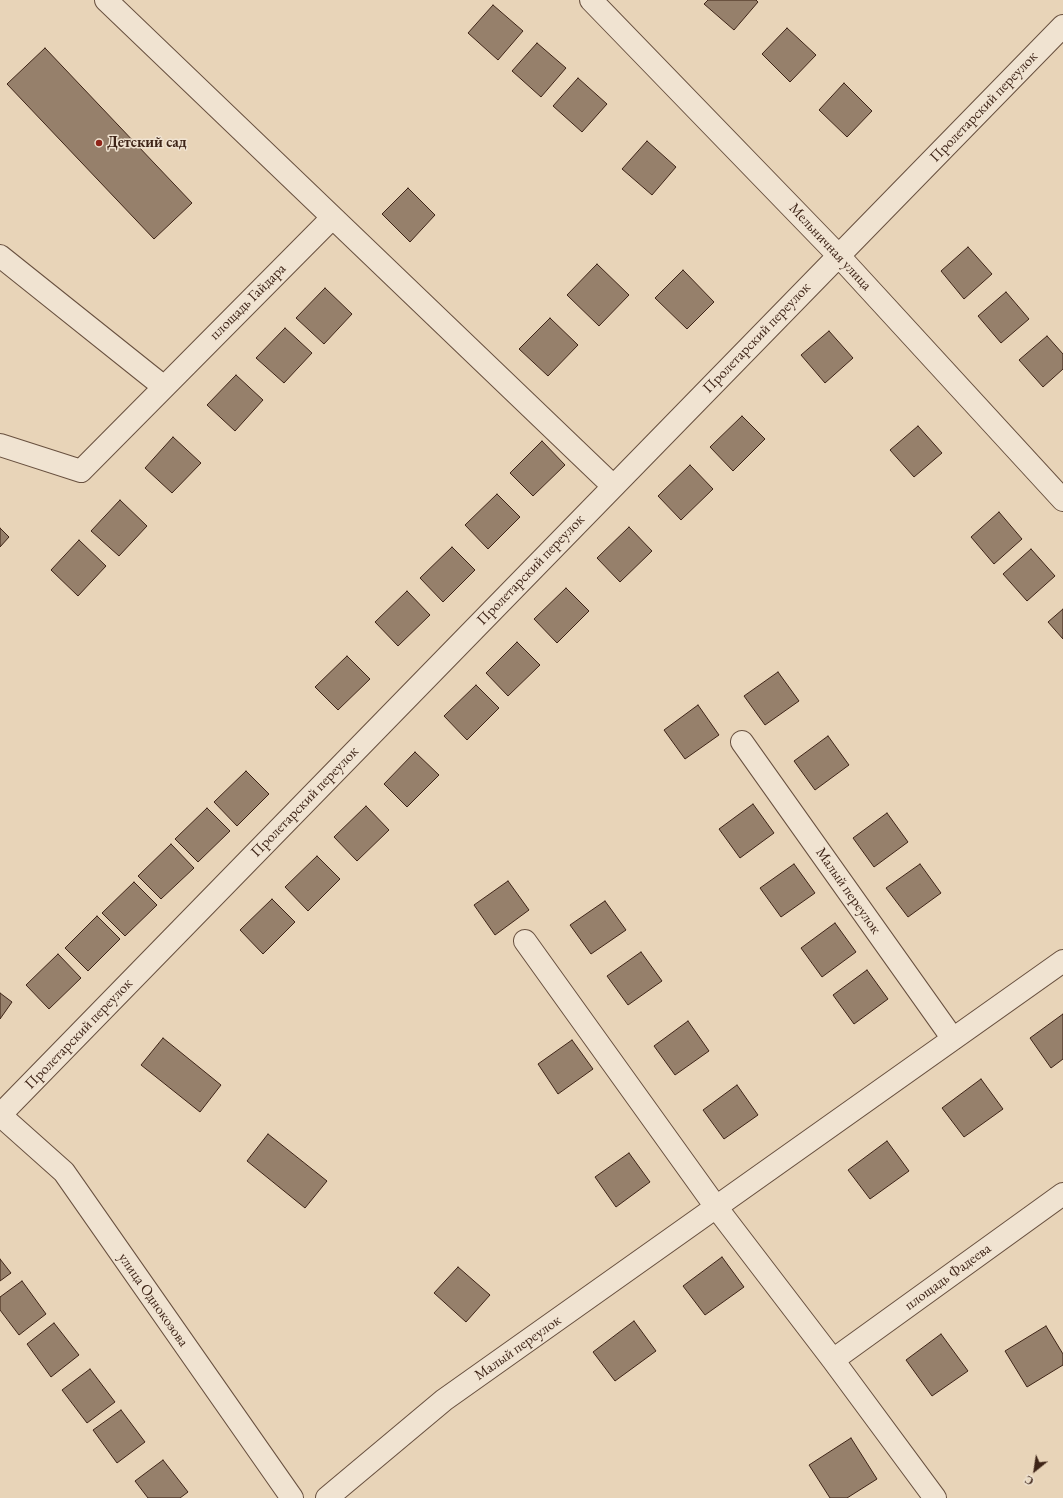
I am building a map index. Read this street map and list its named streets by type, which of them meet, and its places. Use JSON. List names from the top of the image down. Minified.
{"streets":{"street":["Пролетарский переулок","Мельничная улица","площадь Гайдара","Малый переулок","площадь Фадеева","улица Однокозова"]},"crossings":[["Пролетарский переулок","Мельничная улица"],["Пролетарский переулок","улица Однокозова"]],"places":["Детский сад"],"north":"bottom left"}
